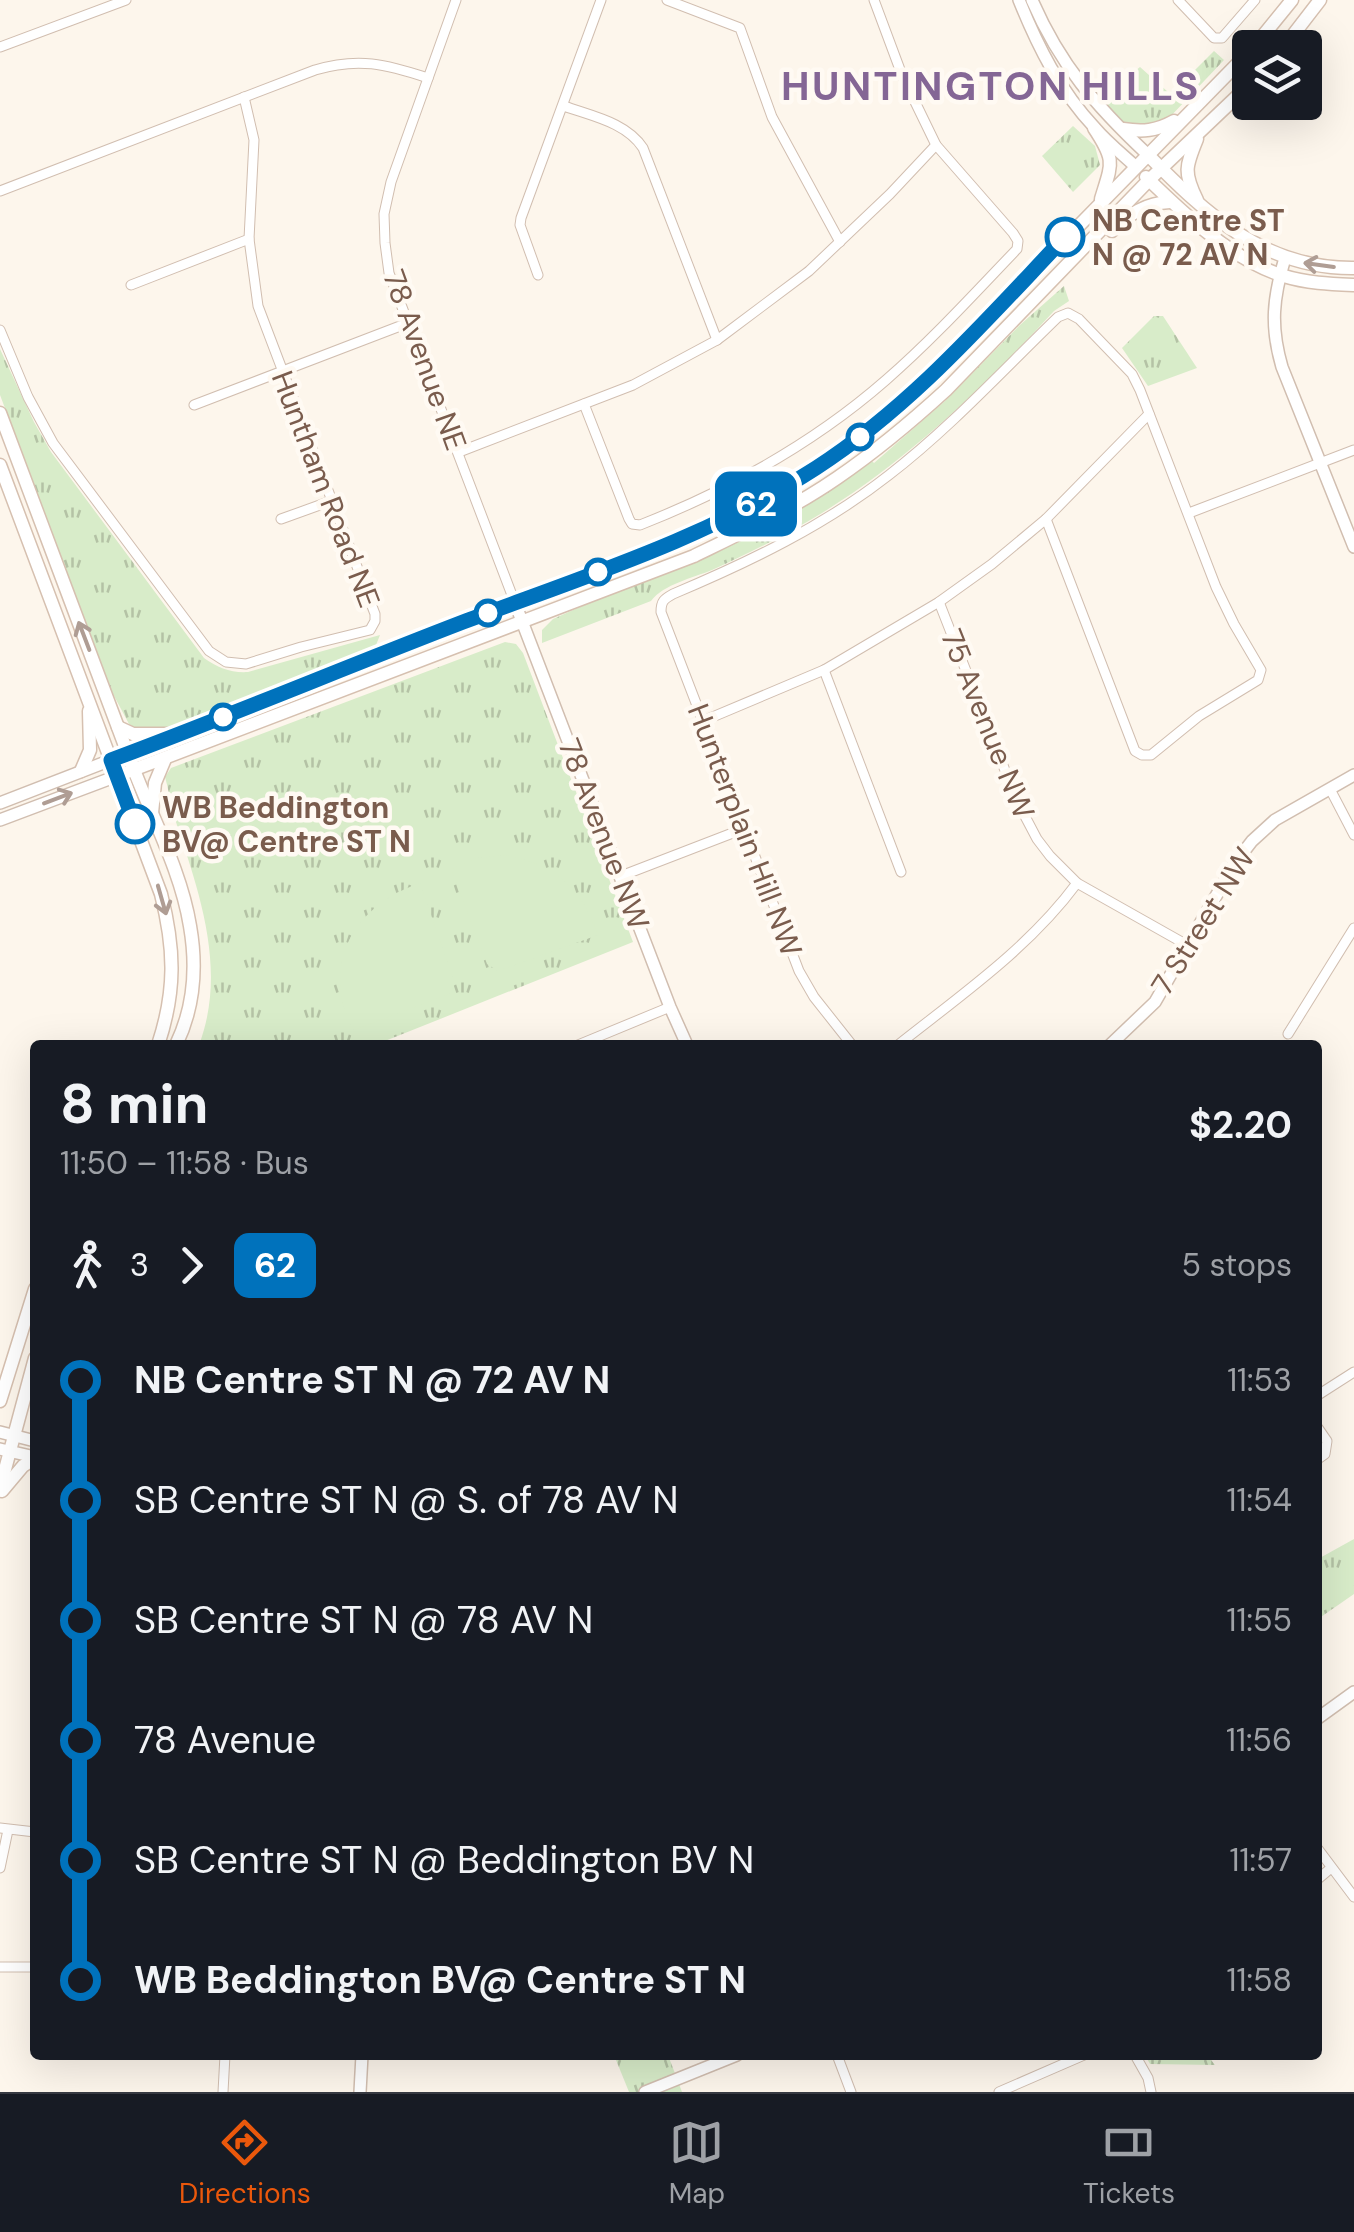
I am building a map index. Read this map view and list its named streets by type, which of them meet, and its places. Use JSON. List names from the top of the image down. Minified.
{"streets":{"street":["78 Avenue NE","Huntham Road NE","75 Avenue NW","Hunterplain Hill NW","78 Avenue NW","7 Street NW"]},"crossings":[["78 Avenue NE","78 Avenue NW"],["75 Avenue NW","7 Street NW"]],"districts":["HUNTINGTON HILLS"],"places":["NB Centre ST N @ 72 AV N","WB Beddington BV@ Centre ST N"],"lines":["bus line 62"],"page":{"on_map":"62","heading":["8 min","11:50 – 11:58 · Bus","$2.20"],"legs":["3","62","5 stops"],"list":[{"name":"NB Centre ST N @ 72 AV N","value":"11:53"},{"name":"SB Centre ST N @ S. of 78 AV N","value":"11:54"},{"name":"SB Centre ST N @ 78 AV N","value":"11:55"},{"name":"78 Avenue","value":"11:56"},{"name":"SB Centre ST N @ Beddington BV N","value":"11:57"},{"name":"WB Beddington BV@ Centre ST N","value":"11:58"}],"tabs":["Directions","Map","Tickets"]}}
